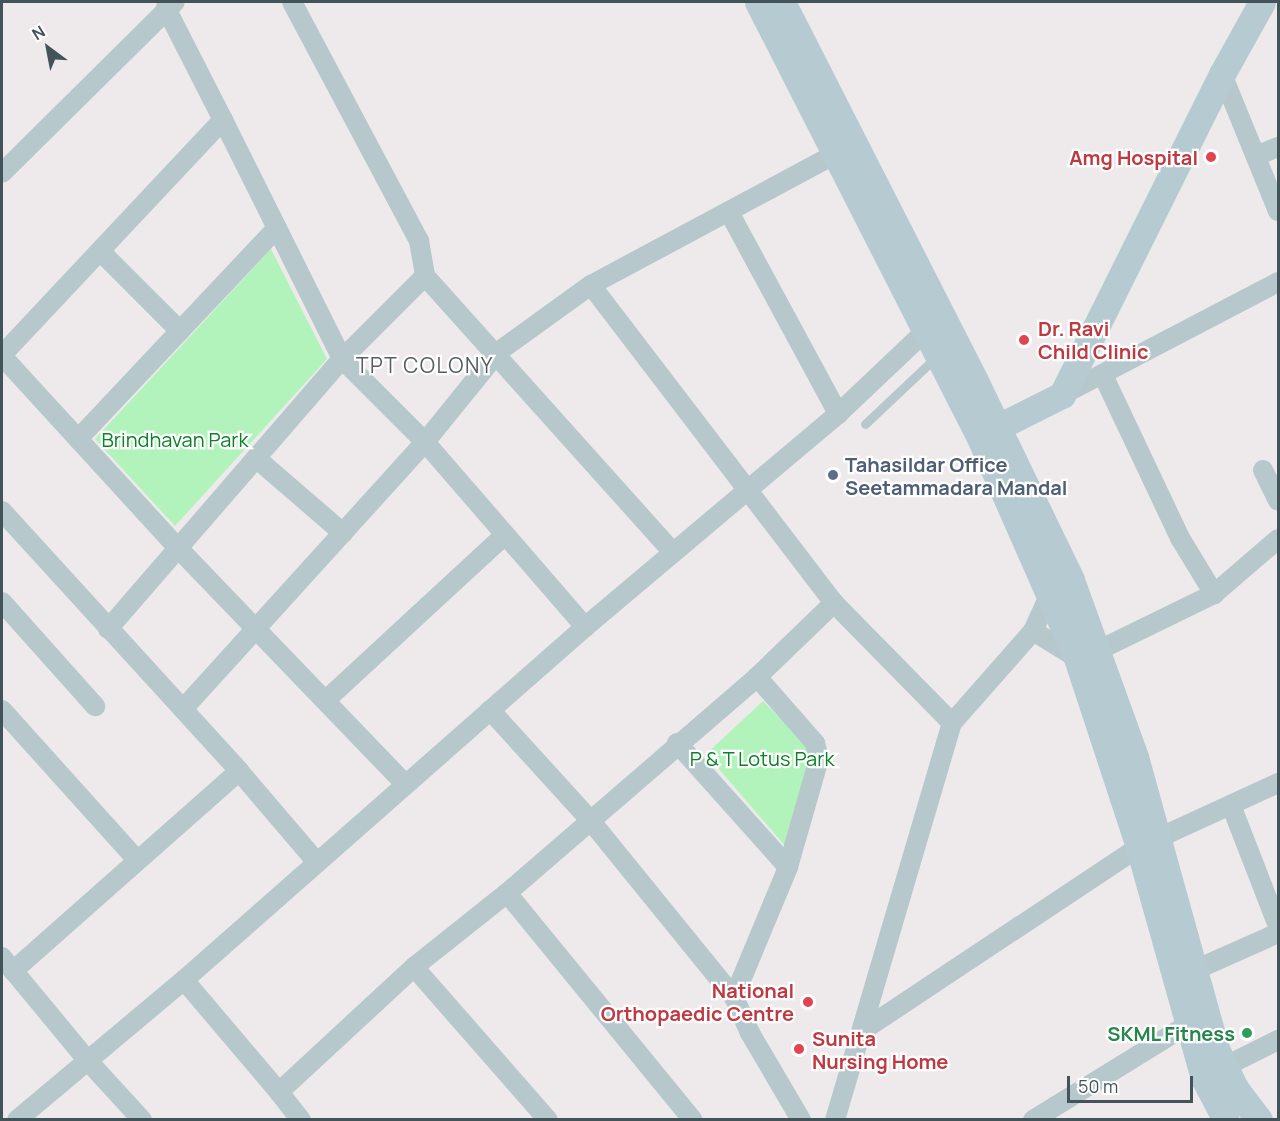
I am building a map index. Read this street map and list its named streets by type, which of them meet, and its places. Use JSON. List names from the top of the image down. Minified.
{"districts":["TPT COLONY"],"parks":["Brindhavan Park","P & T Lotus Park"],"places":["Amg Hospital","Dr. Ravi Child Clinic","Tahasildar Office Seetammadara Mandal","National Orthopaedic Centre","SKML Fitness","Sunita Nursing Home"],"scale_bar":"50 m","north":"top left"}
